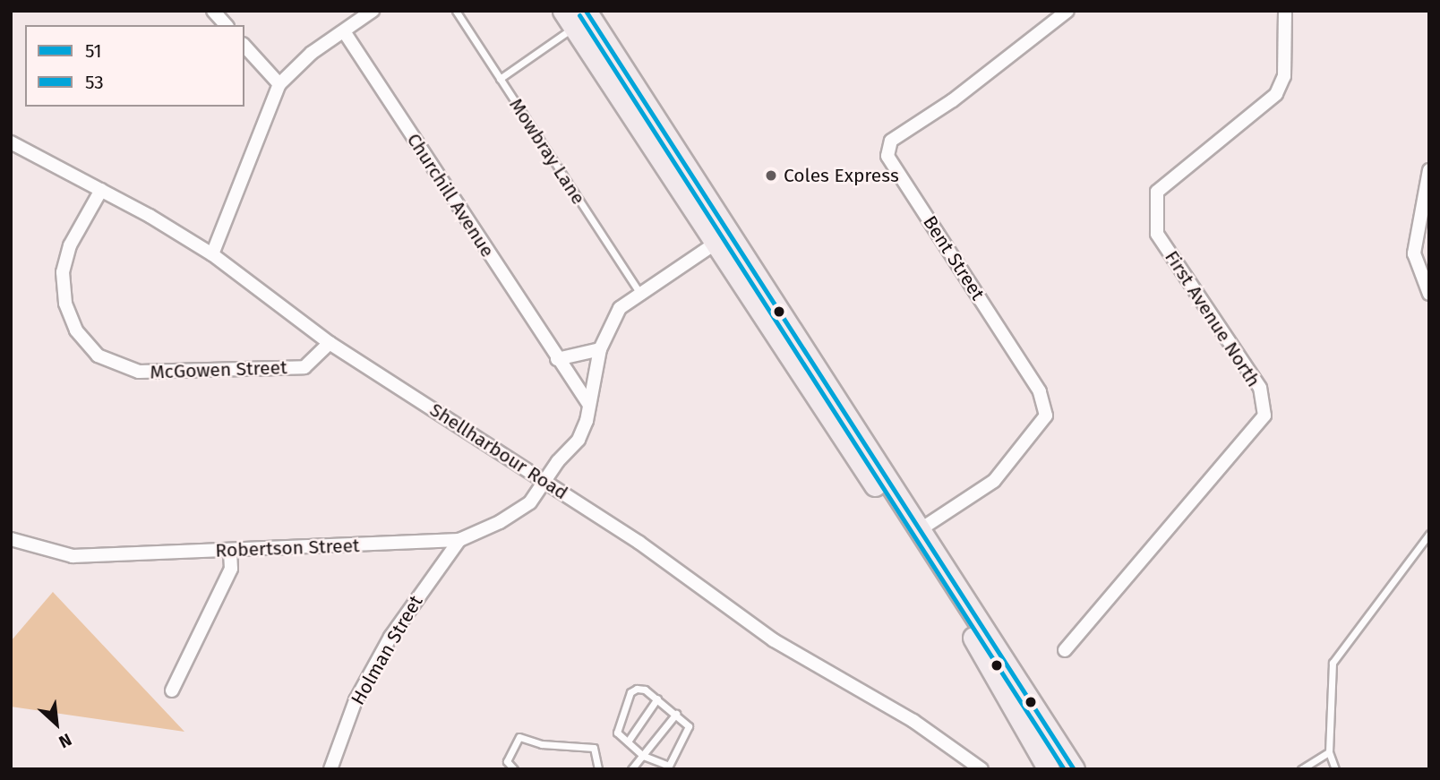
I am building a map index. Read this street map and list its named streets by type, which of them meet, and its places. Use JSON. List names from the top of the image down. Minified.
{"streets":{"street":["Churchill Avenue","Bent Street","First Avenue North","McGowen Street","Shellharbour Road","Robertson Street","Holman Street"],"lane":["Mowbray Lane"]},"crossings":[["Mowbray Lane","Robertson Street"],["Churchill Avenue","Robertson Street"],["McGowen Street","Shellharbour Road"],["Shellharbour Road","Robertson Street"],["Robertson Street","Holman Street"]],"places":["Coles Express"],"lines":["transit line 51","transit line 53"],"legend":["51","53"],"north":"bottom right"}
